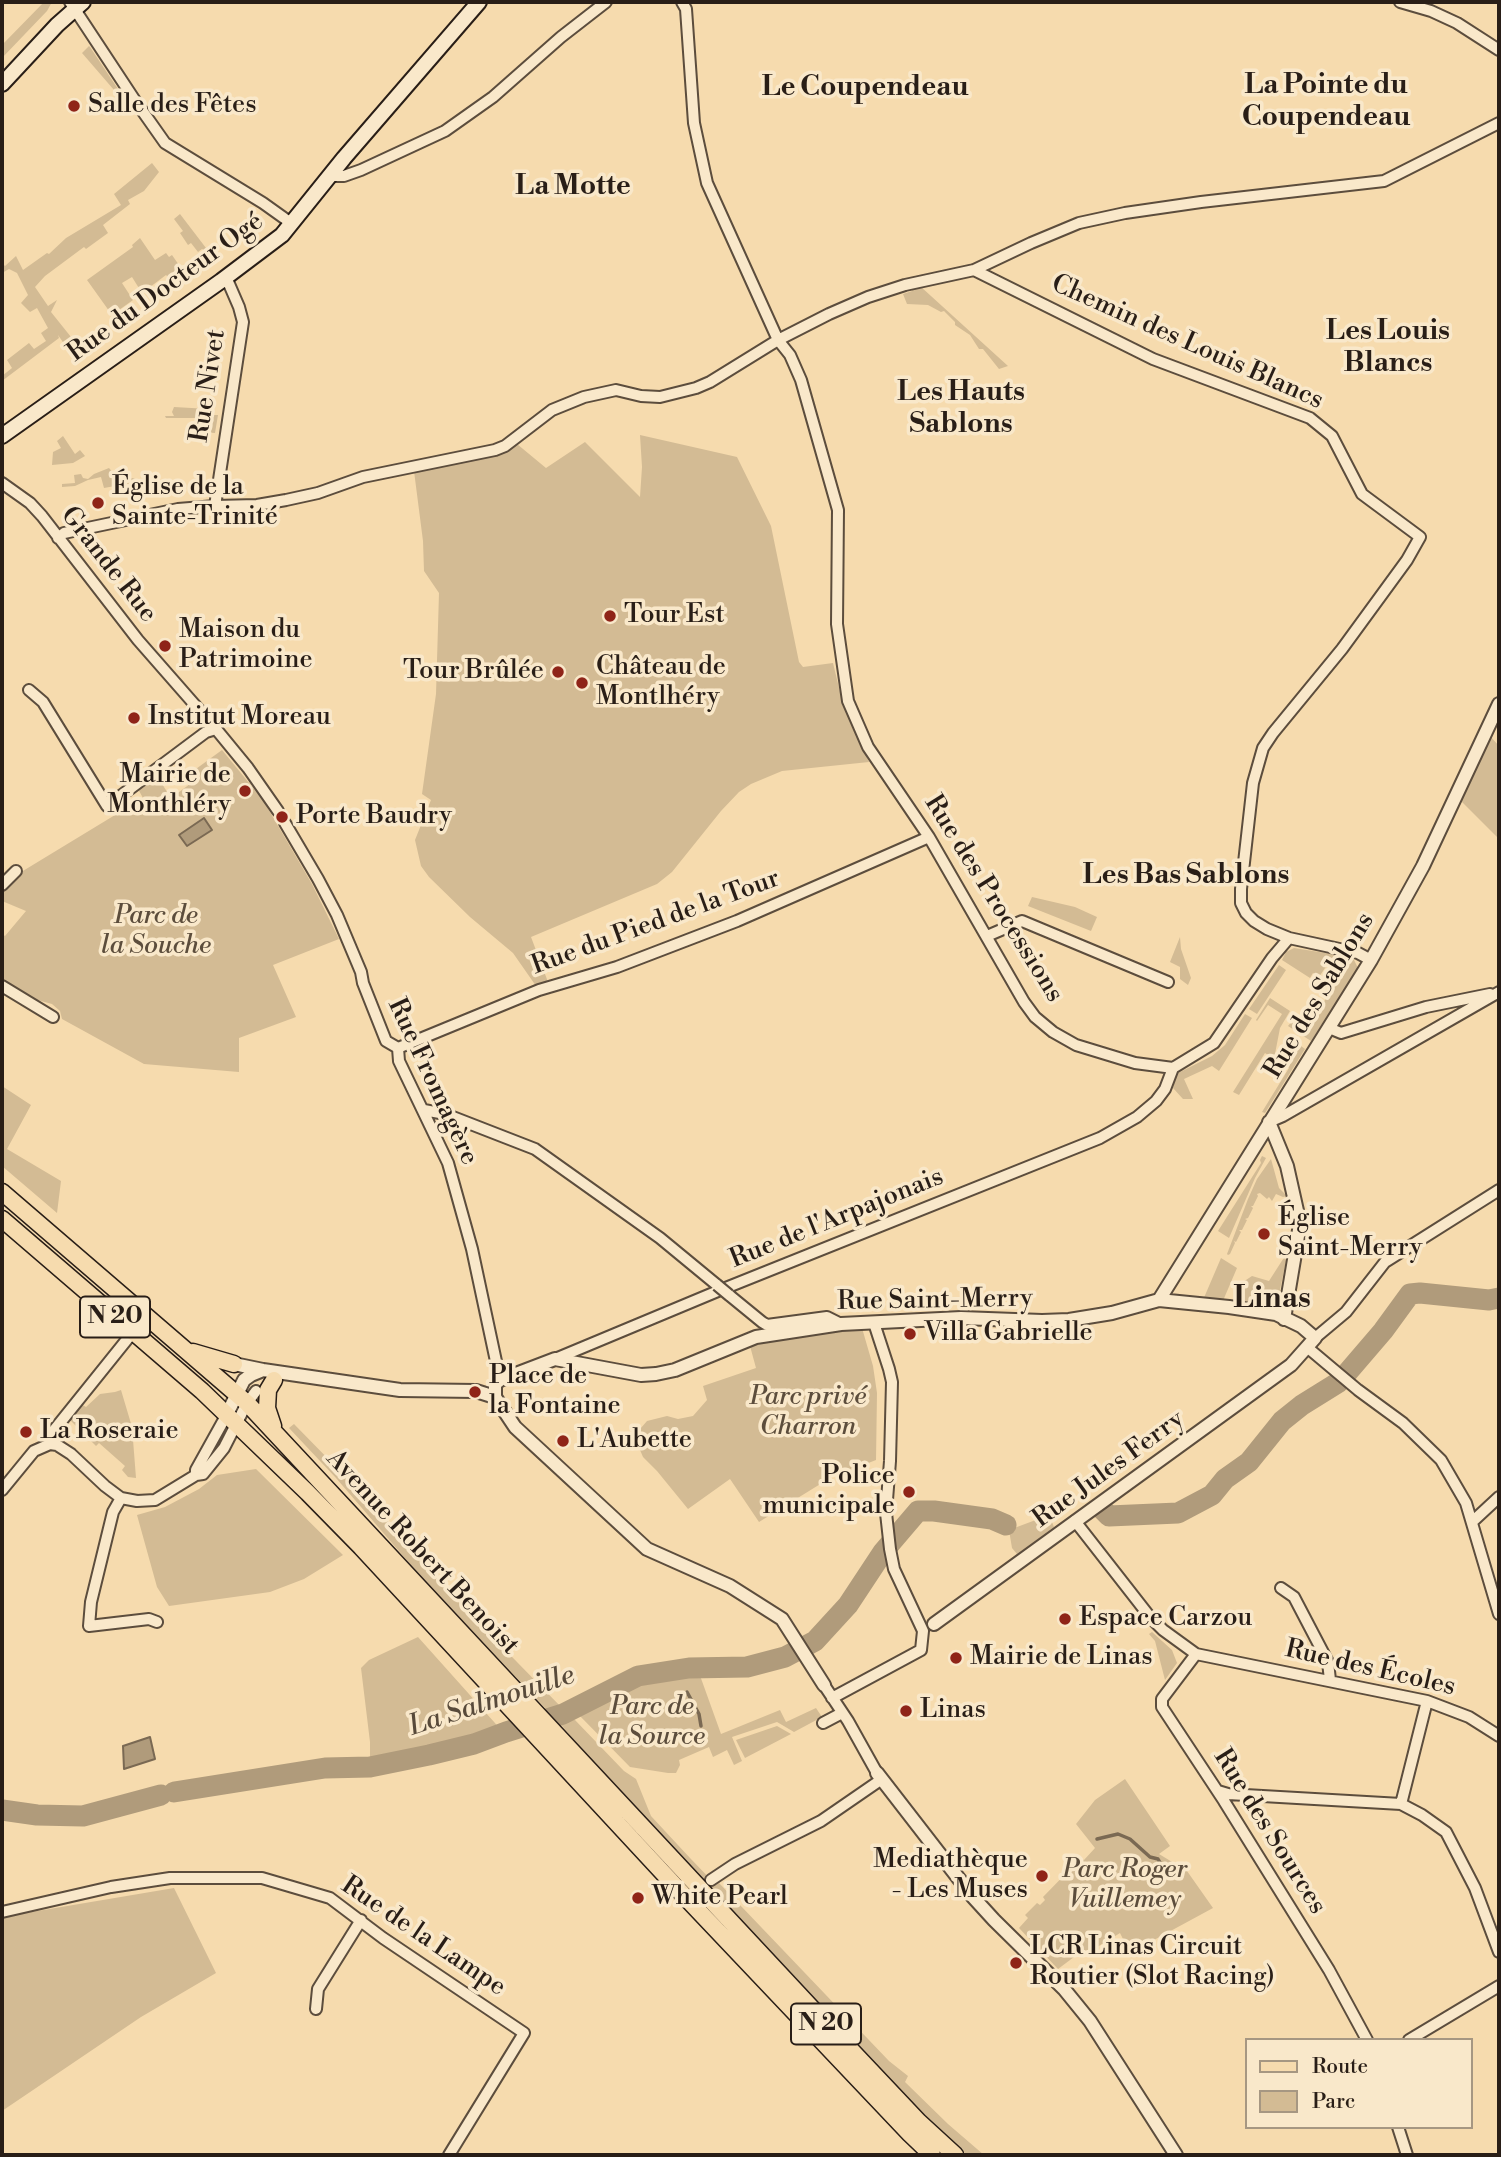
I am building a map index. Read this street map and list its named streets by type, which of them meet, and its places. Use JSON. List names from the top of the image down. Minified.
{"streets":{"main road":["Rue du Docteur Ogé","N 20","Avenue Robert Benoist"],"street":["Chemin des Louis Blancs","Rue Nivet","Grande Rue","Rue des Processions","Rue du Pied de la Tour","Rue des Sablons","Rue Fromagère","Rue de l'Arpajonais","Rue Saint-Merry","Rue Jules Ferry","Rue des Écoles","Rue des Sources","Rue de la Lampe"]},"crossings":[["Rue du Docteur Ogé","Rue Nivet"],["Rue des Processions","Rue du Pied de la Tour"],["Rue des Processions","Rue de l'Arpajonais"],["Rue du Pied de la Tour","Rue Fromagère"],["Rue des Sablons","Rue Saint-Merry"],["Rue Fromagère","Rue de l'Arpajonais"],["Rue de l'Arpajonais","Rue Saint-Merry"],["Rue Saint-Merry","Rue Jules Ferry"],["Rue Jules Ferry","Rue des Écoles"],["Rue des Écoles","Rue des Sources"]],"districts":["La Pointe du Coupendeau","Le Coupendeau","La Motte","Les Louis Blancs","Les Hauts Sablons","Les Bas Sablons","Linas"],"water":["La Salmouille"],"parks":["Parc de la Souche","Parc privé Charron","Parc de la Source","Parc Roger Vuillemey"],"places":["Salle des Fêtes","Église de la Sainte-Trinité","Tour Est","Maison du Patrimoine","Tour Brûlée","Château de Montlhéry","Institut Moreau","Mairie de Monthléry","Porte Baudry","Église Saint-Merry","Villa Gabrielle","Place de la Fontaine","La Roseraie","L'Aubette","Police municipale","Espace Carzou","Mairie de Linas","Linas","Mediathèque - Les Muses","White Pearl","LCR Linas Circuit Routier (Slot Racing)"],"legend":["Route","Parc"]}
